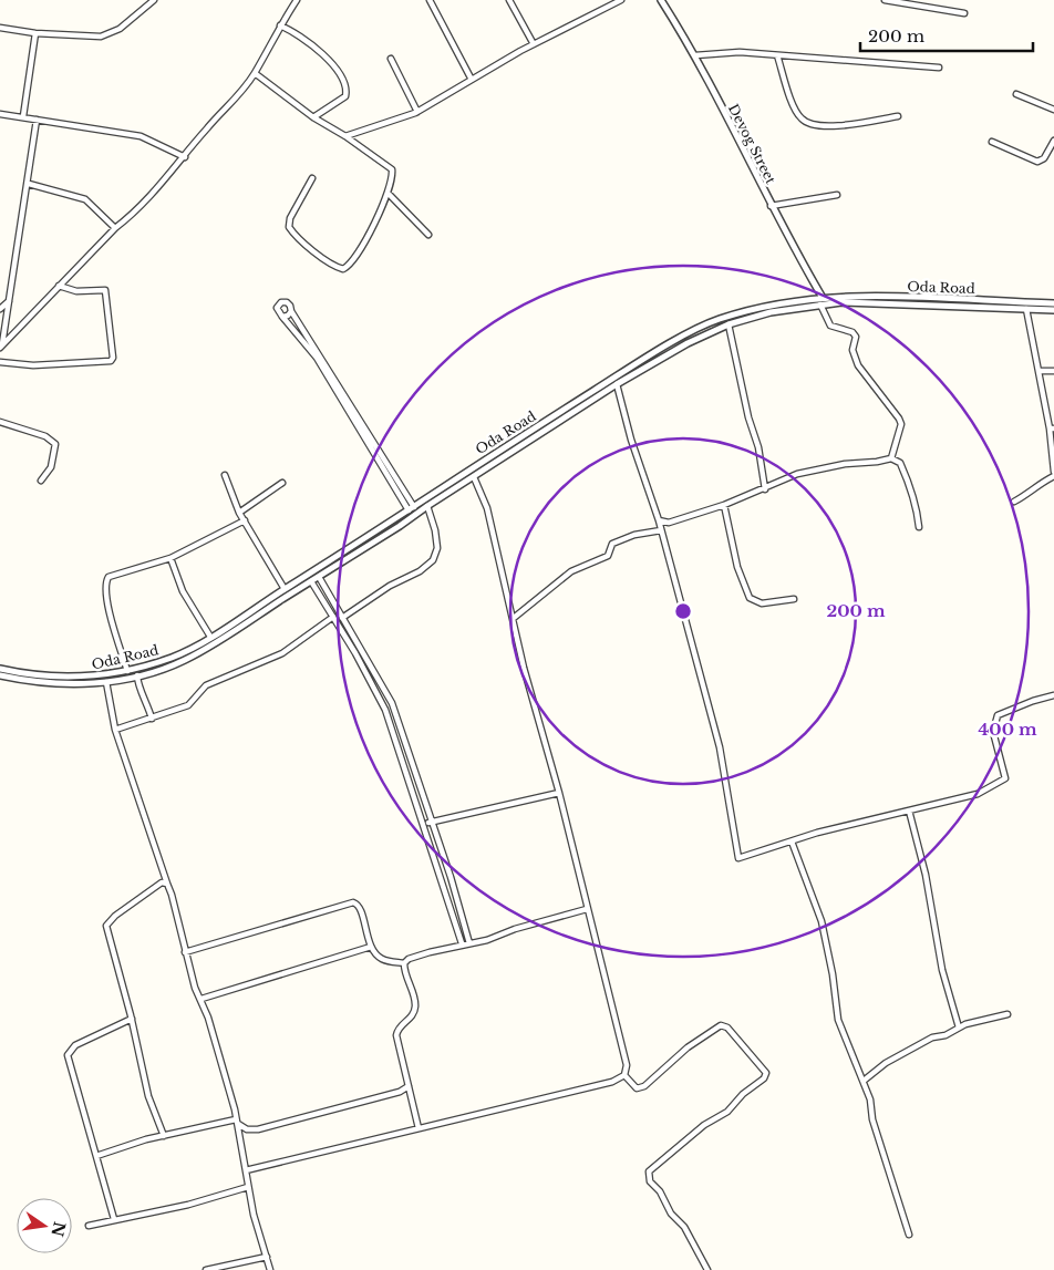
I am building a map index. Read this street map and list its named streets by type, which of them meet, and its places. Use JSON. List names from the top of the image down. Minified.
{"streets":{"street":["Devog Street","Oda Road"]},"crossings":[["Devog Street","Oda Road"]],"scale_bar":"200 m","north":"right","rings":["200 m","400 m"]}
